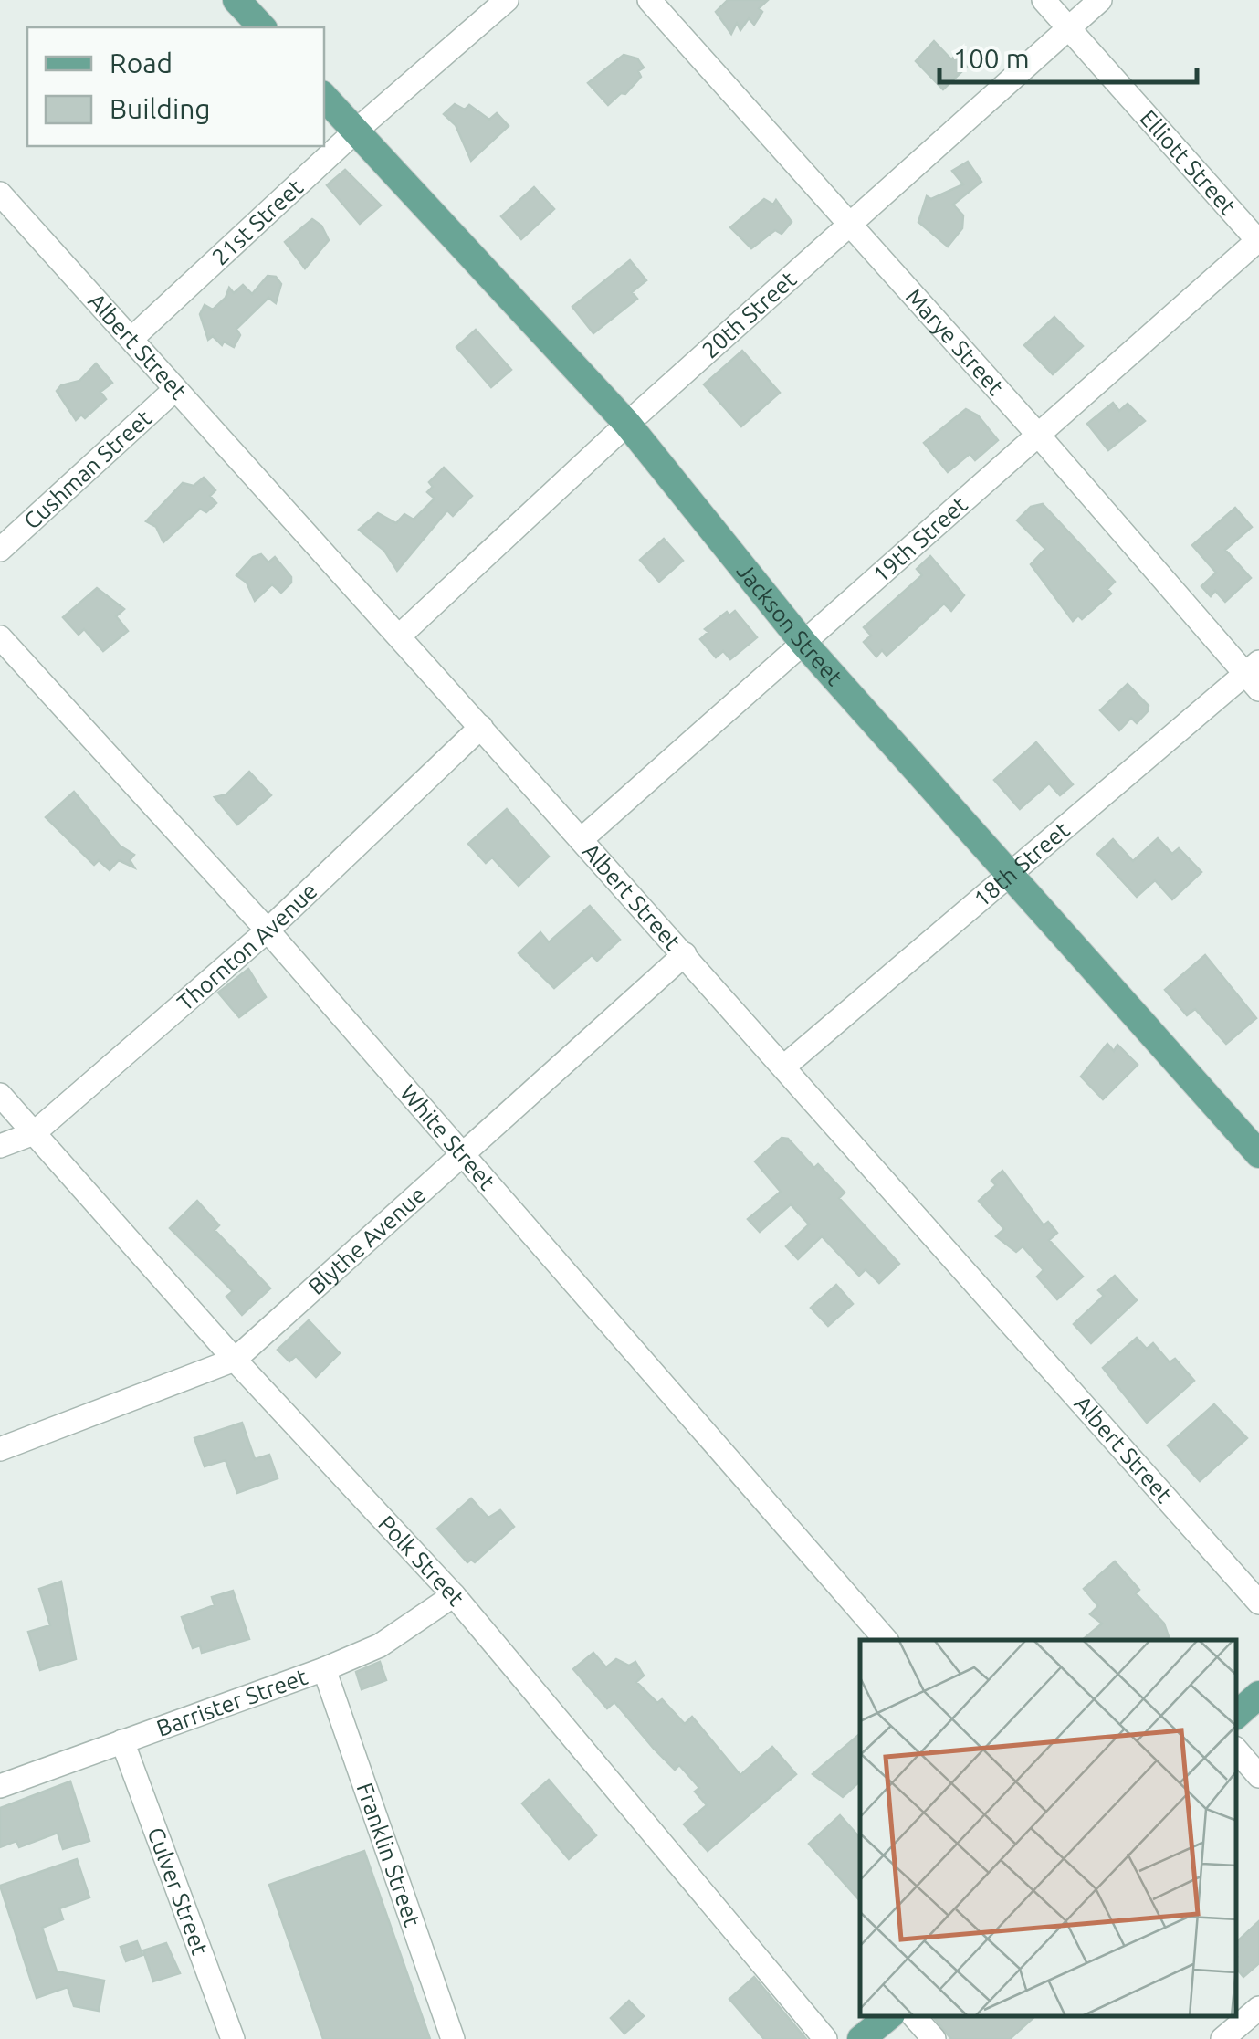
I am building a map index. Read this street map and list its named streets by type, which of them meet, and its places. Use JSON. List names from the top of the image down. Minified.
{"streets":{"main road":["Jackson Street"],"street":["Elliott Street","21st Street","20th Street","Marye Street","Albert Street","Cushman Street","19th Street","18th Street","Thornton Avenue","White Street","Blythe Avenue","Polk Street","Barrister Street","Franklin Street","Culver Street"]},"crossings":[["Elliott Street","20th Street"],["Elliott Street","19th Street"],["21st Street","Albert Street"],["21st Street","Jackson Street"],["20th Street","Marye Street"],["20th Street","Albert Street"],["20th Street","Jackson Street"],["Marye Street","19th Street"],["Marye Street","18th Street"],["Albert Street","Cushman Street"],["Albert Street","19th Street"],["Albert Street","18th Street"],["Albert Street","Thornton Avenue"],["Albert Street","Blythe Avenue"],["19th Street","Jackson Street"],["Jackson Street","18th Street"],["Thornton Avenue","White Street"],["Thornton Avenue","Polk Street"],["White Street","Blythe Avenue"],["Blythe Avenue","Polk Street"],["Polk Street","Barrister Street"],["Barrister Street","Franklin Street"],["Barrister Street","Culver Street"]],"legend":["Road","Building"],"scale_bar":"100 m"}
